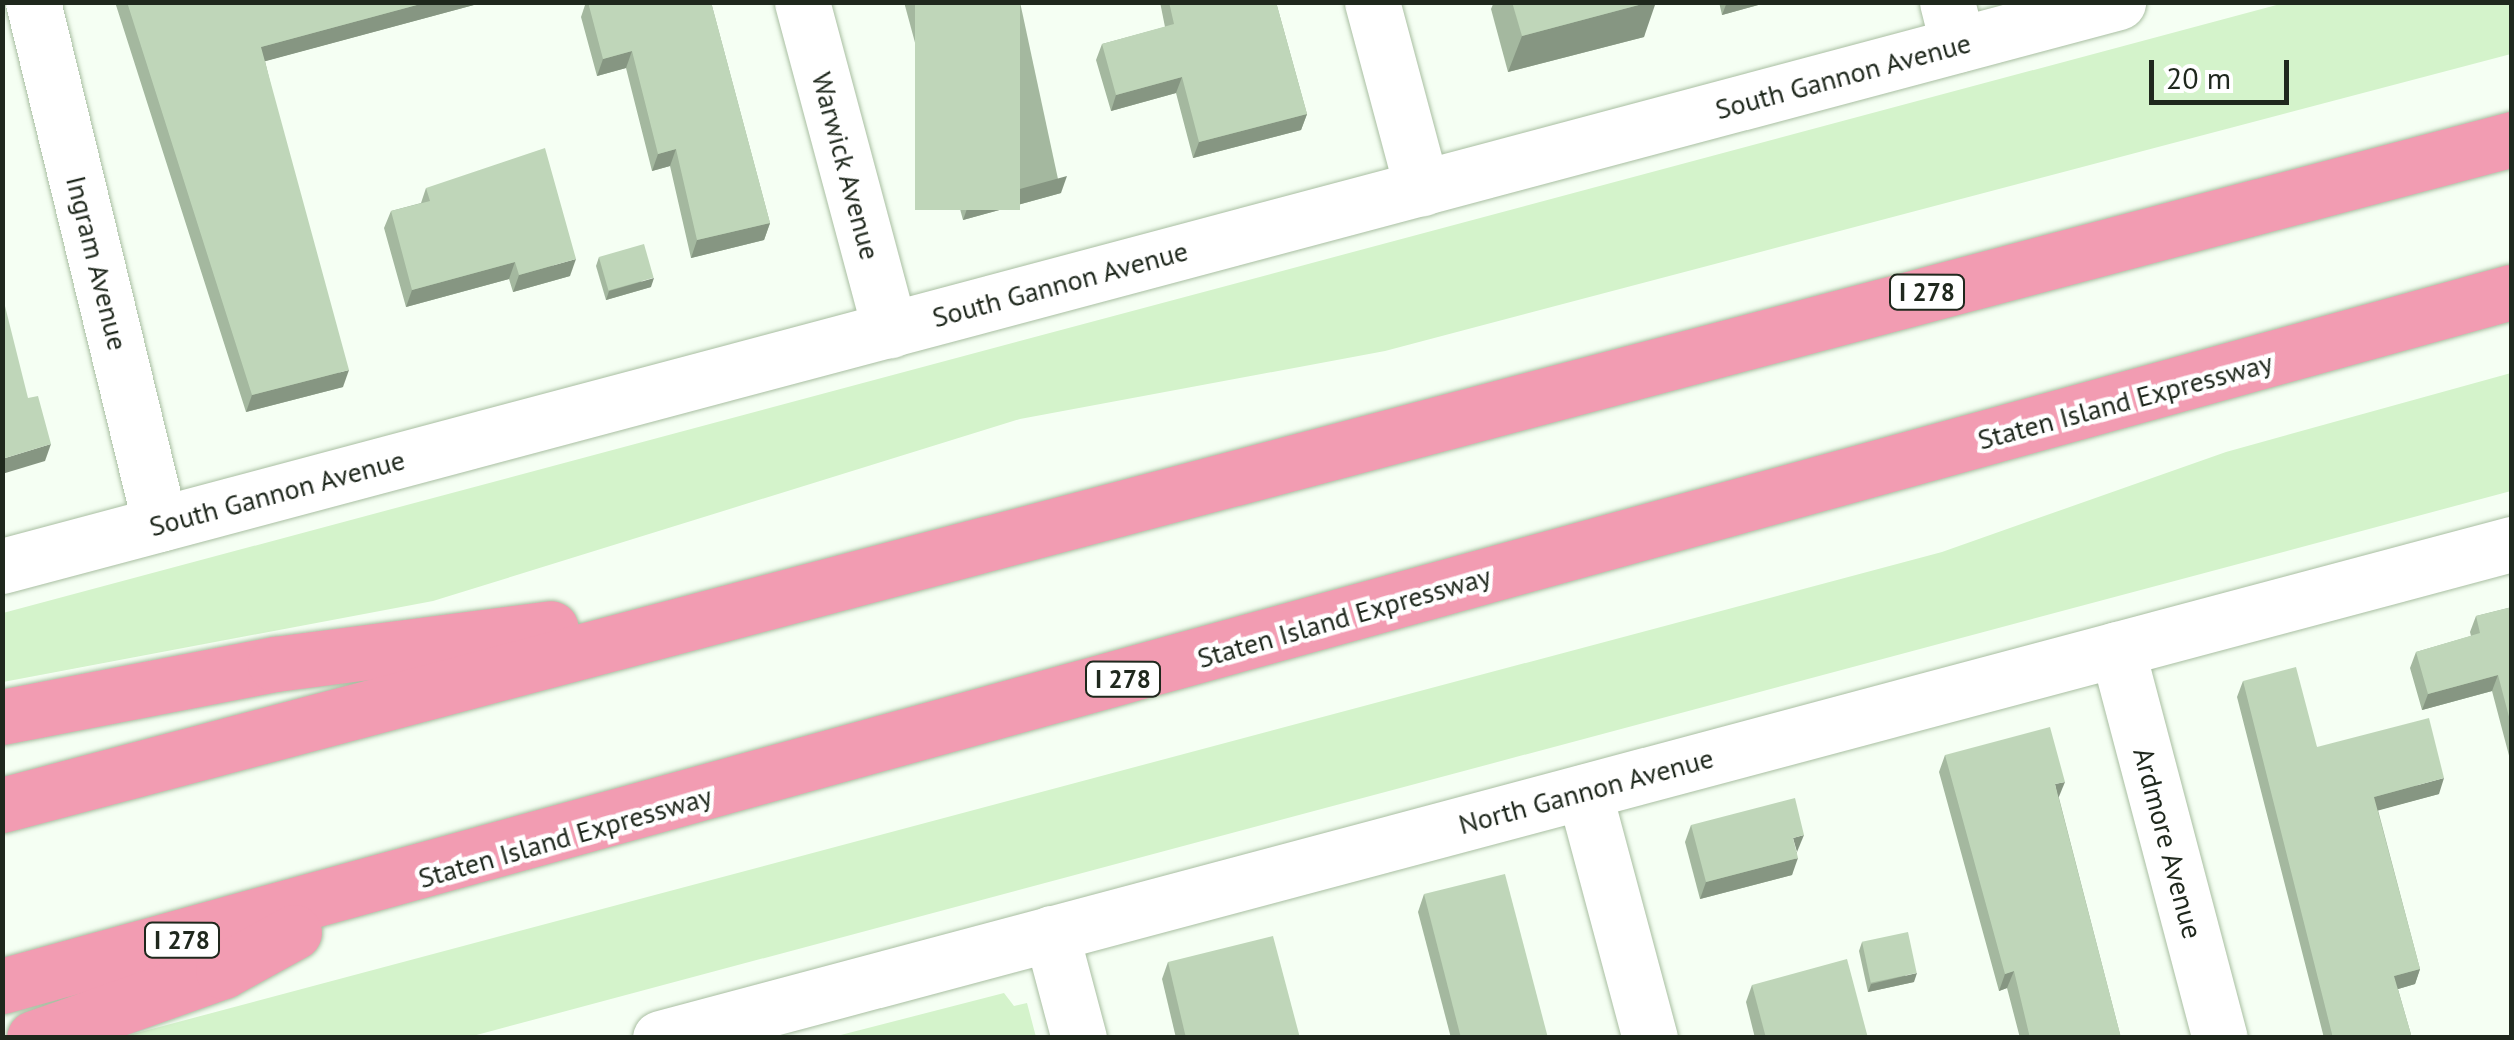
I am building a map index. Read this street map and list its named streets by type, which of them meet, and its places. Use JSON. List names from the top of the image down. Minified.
{"streets":{"highway":["I 278","Staten Island Expressway"],"main road":["South Gannon Avenue","Warwick Avenue","Ingram Avenue","North Gannon Avenue","Ardmore Avenue"]},"crossings":[["South Gannon Avenue","Warwick Avenue"],["South Gannon Avenue","Ingram Avenue"],["North Gannon Avenue","Ardmore Avenue"]],"scale_bar":"20 m"}
